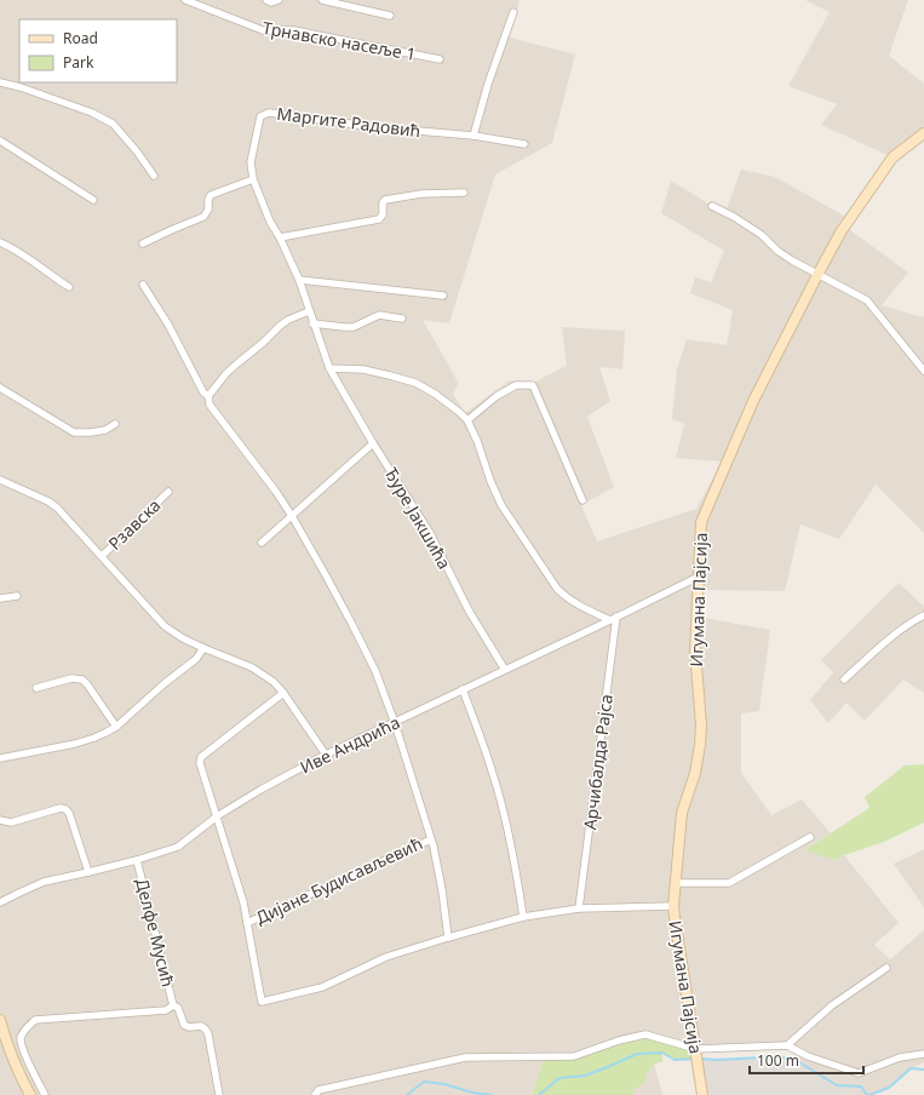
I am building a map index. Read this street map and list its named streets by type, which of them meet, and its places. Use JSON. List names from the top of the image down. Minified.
{"streets":{"street":["Трнавско насеље 1","Маргите Радовић","Ђуре Јакшића","Рзавска","Игумана Пајсија","Иве Андрића","Арчибалда Рајса","Дијане Будисављевић","Делфе Мусић"]},"crossings":[["Маргите Радовић","Ђуре Јакшића"],["Ђуре Јакшића","Иве Андрића"],["Игумана Пајсија","Иве Андрића"],["Иве Андрића","Арчибалда Рајса"],["Иве Андрића","Делфе Мусић"]],"legend":["Road","Park"],"scale_bar":"100 m"}
